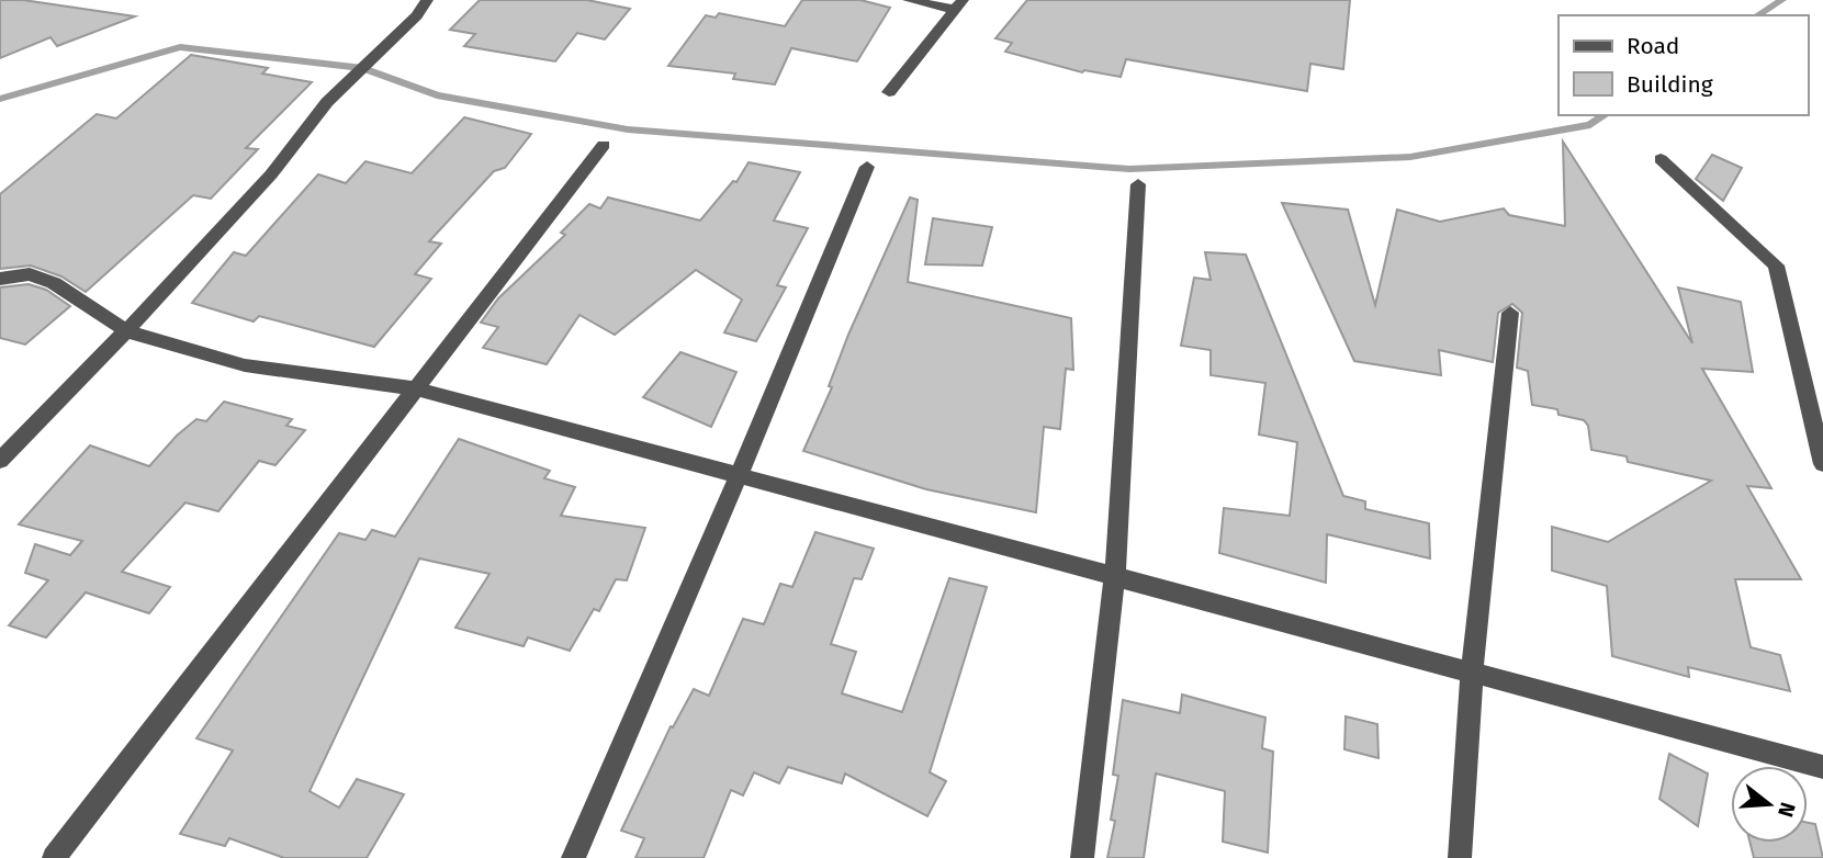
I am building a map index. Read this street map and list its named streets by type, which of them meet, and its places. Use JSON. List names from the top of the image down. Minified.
{"legend":["Road","Building"],"north":"right"}
